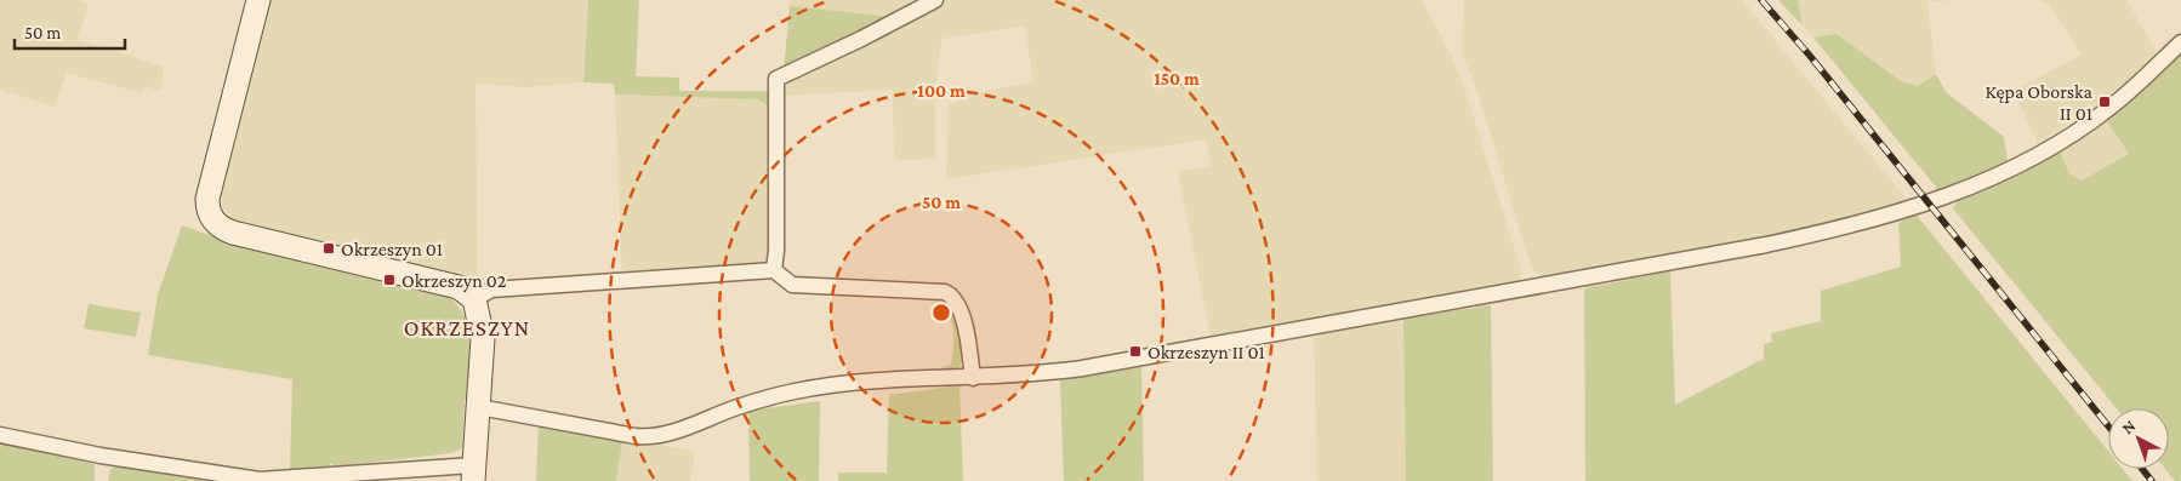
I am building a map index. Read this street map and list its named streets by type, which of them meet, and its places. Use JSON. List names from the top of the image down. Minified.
{"districts":["OKRZESZYN"],"places":{"transit":["Kępa Oborska II 01","Okrzeszyn 01","Okrzeszyn 02","Okrzeszyn II 01"]},"scale_bar":"50 m","north":"top left","rings":["150 m","100 m","50 m"]}
